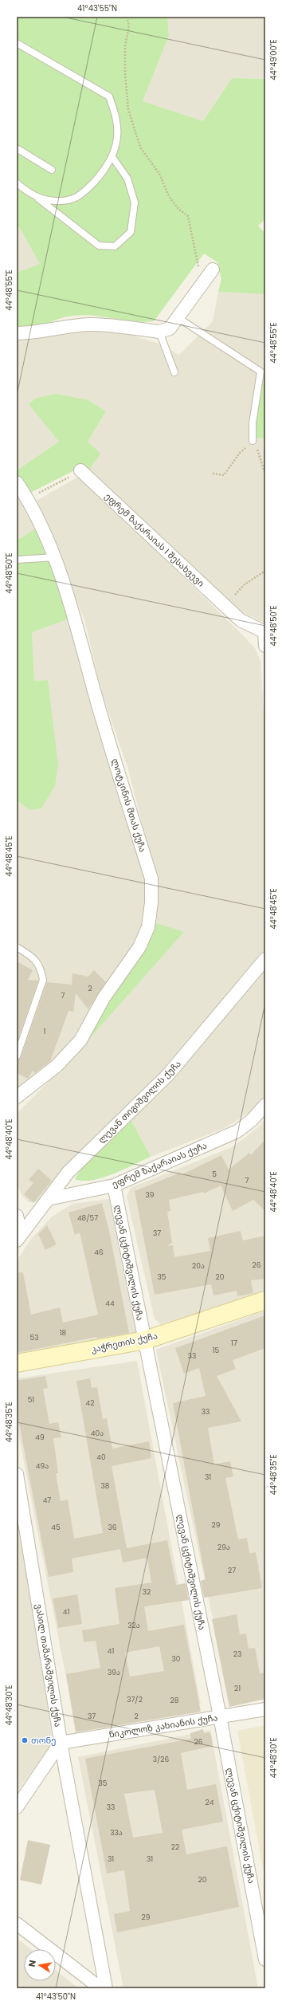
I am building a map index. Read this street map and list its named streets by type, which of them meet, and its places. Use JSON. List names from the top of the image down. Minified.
{"streets":{"street":["ეფრემ ზაქარაიას I შესახვევი","ლოტკინის მთას ქუჩა","ლევან თიგიშვილის ქუჩა","ეფრემ ზაქარაიას ქუჩა","ლევან ცქიტიშვილის ქუჩა","კაჭრეთის ქუჩა","ვასილ თამარაშვილის ქუჩა","ნიკოლოზ კახიანის ქუჩა"]},"crossings":[["ლევან თიგიშვილის ქუჩა","ეფრემ ზაქარაიას ქუჩა"],["ეფრემ ზაქარაიას ქუჩა","ლევან ცქიტიშვილის ქუჩა"],["ლევან ცქიტიშვილის ქუჩა","კაჭრეთის ქუჩა"],["ლევან ცქიტიშვილის ქუჩა","ნიკოლოზ კახიანის ქუჩა"],["ვასილ თამარაშვილის ქუჩა","ნიკოლოზ კახიანის ქუჩა"]],"places":["თონე"],"house_numbers":["2","7","1","5","7","39","48/57","37","46","26","20ა","35","20","44","18","53","17","15","33","51","42","33","40ა","49","40","49ა","31","38","47","29","45","36","29ა","27","32","41","32ა","41","23","30","39ა","21","37/2","28","37","2","26","3/26","35","24","33","33ა","22","31","31","20","29"],"north":"left","coordinates":["41°43'55\"N","44°49'00\"E","44°48'55\"E","44°48'50\"E","44°48'45\"E","44°48'40\"E","44°48'35\"E","44°48'30\"E","41°43'50\"N"]}
